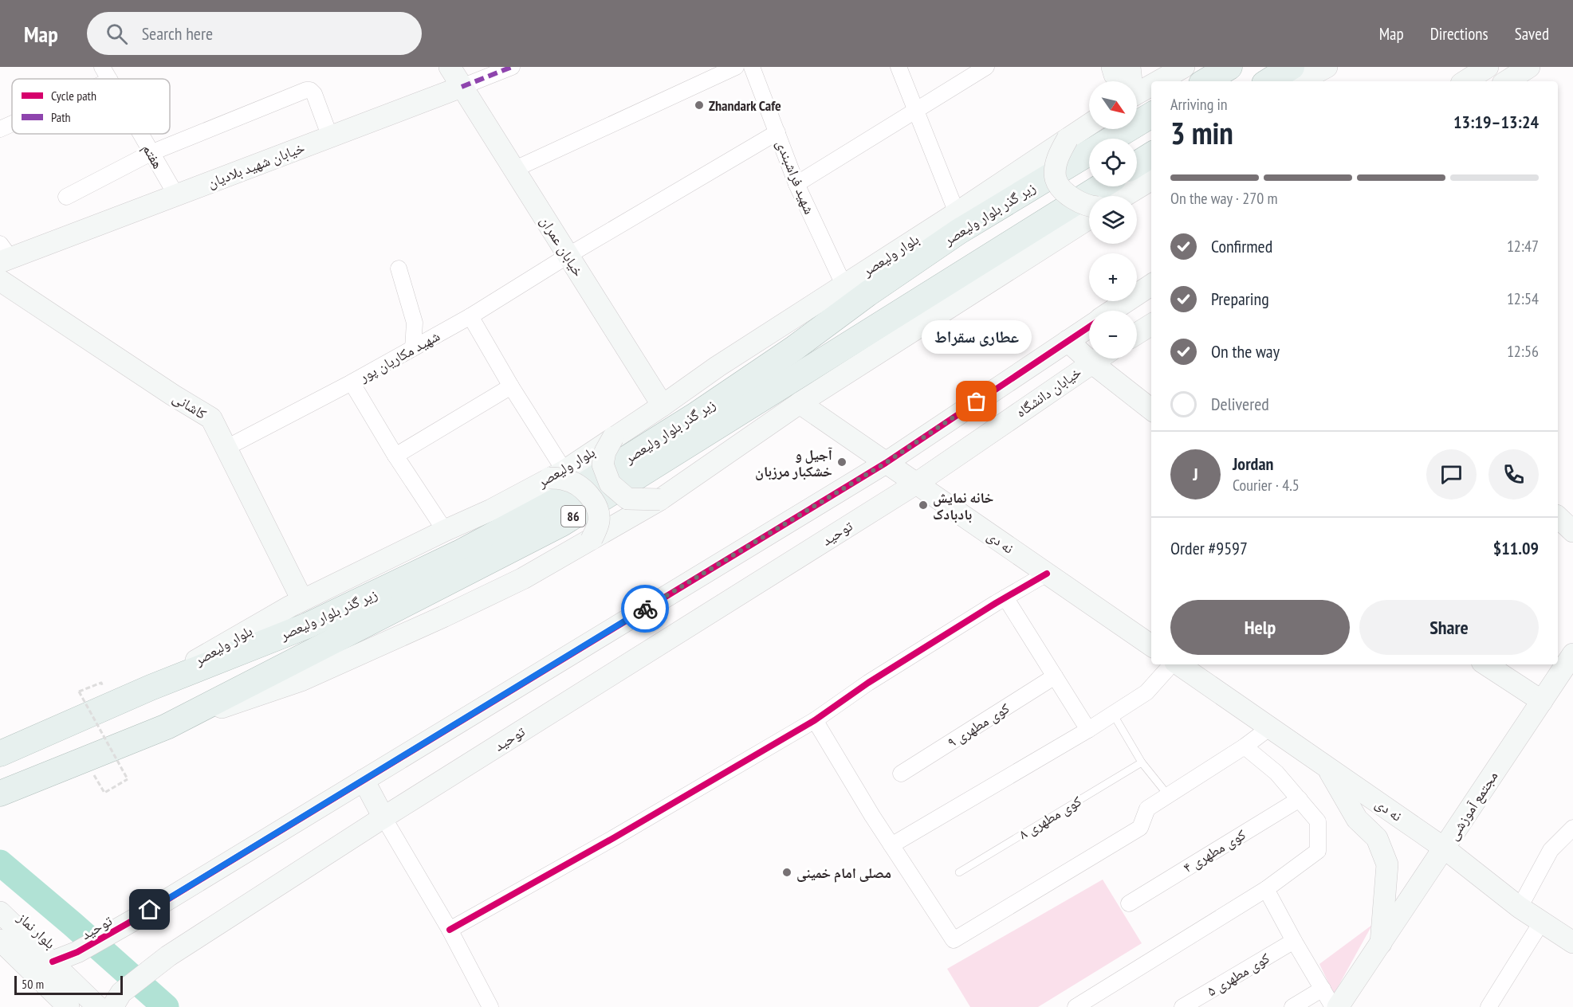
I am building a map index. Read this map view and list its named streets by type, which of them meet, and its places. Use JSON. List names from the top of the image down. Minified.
{"streets":{"main road":["زیر گذر بلوار ولیعصر","بلوار ولیعصر","86"],"street":["هفتم","خیابان شهید بلادیان","شهید فراشبندی","خیابان عمران","شهید مکاریان پور","خیابان دانشگاه","کاشانی","توحید","نه دی","کوی مطهری ۹","مجتمع آموزشی","کوی مطهری ۴","بلوار نماز","کوی مطهری ۵"],"lane":["کوی مطهری ۸"]},"crossings":[["هفتم","خیابان شهید بلادیان"],["خیابان شهید بلادیان","خیابان عمران"],["شهید فراشبندی","بلوار ولیعصر"],["شهید فراشبندی","شهید مکاریان پور"],["زیر گذر بلوار ولیعصر","بلوار ولیعصر"],["خیابان عمران","بلوار ولیعصر"],["خیابان عمران","شهید مکاریان پور"],["بلوار ولیعصر","کاشانی"],["شهید مکاریان پور","کاشانی"],["خیابان دانشگاه","توحید"],["خیابان دانشگاه","نه دی"],["توحید","نه دی"],["توحید","بلوار نماز"],["نه دی","مجتمع آموزشی"]],"places":["Zhandark Cafe","عطاری سقراط","آجیل و خشکبار مرزبان","خانه نمایش بادبادک","مصلی امام خمینی"],"legend":["Cycle path","Path"],"scale_bar":"50 m","north":"bottom right","page":{"header":"Map","search":"Search here","nav":["Map","Directions","Saved"],"map_buttons":["+","−"],"heading":["3 min","Arriving in","13:19–13:24"],"panel":["Jordan","Courier · 4.5","Order #9597","$11.09"],"bar":"On the way · 270 m","list":[["Confirmed","12:47"],["Preparing","12:54"],["On the way","12:56"],"Delivered"],"bubble":"عطاری سقراط","round":"J","buttons":["Help","Share"],"scale":"50 m"}}
